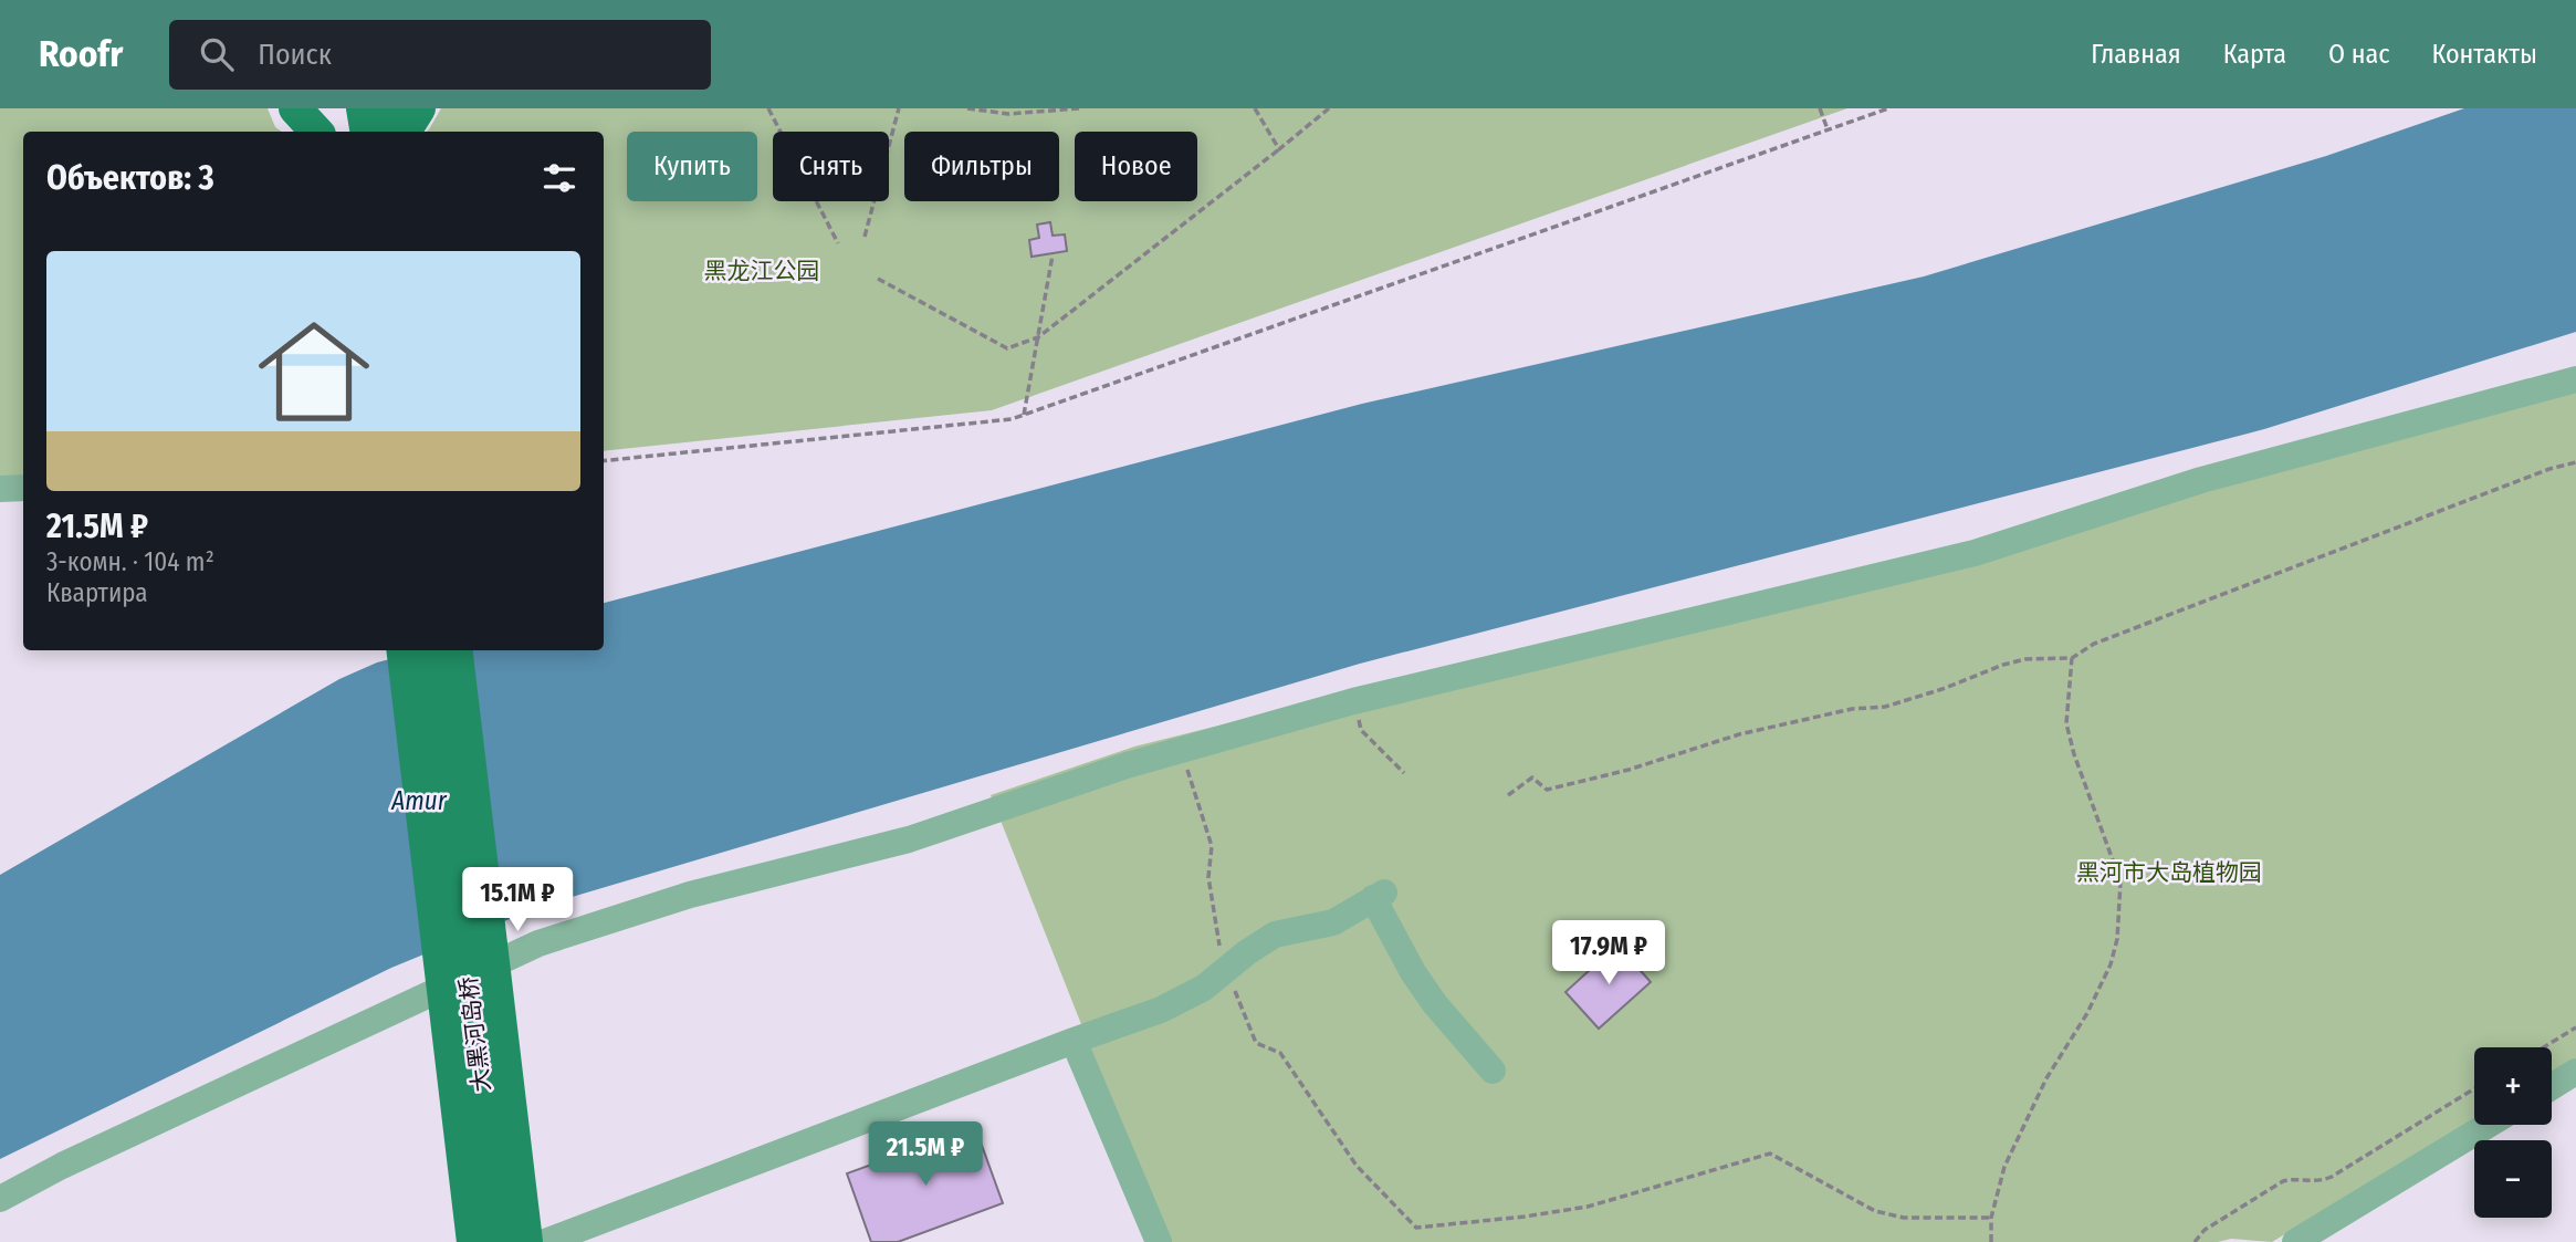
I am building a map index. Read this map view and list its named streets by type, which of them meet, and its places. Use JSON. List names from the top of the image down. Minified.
{"streets":{"main road":["大黑河岛桥"]},"water":["Amur"],"parks":["黑龙江公园","黑河市大岛植物园"],"page":{"header":"Roofr","search":"Поиск","nav":["Главная","Карта","О нас","Контакты"],"chip":["Купить","Снять","Фильтры","Новое"],"heading":"Объектов: 3","list":[{"name":"21.5M ₽","note":"3-комн. · 104 m² · Квартира"}],"price":["15.1M ₽","17.9M ₽","21.5M ₽"],"map_buttons":["+","−"]}}
